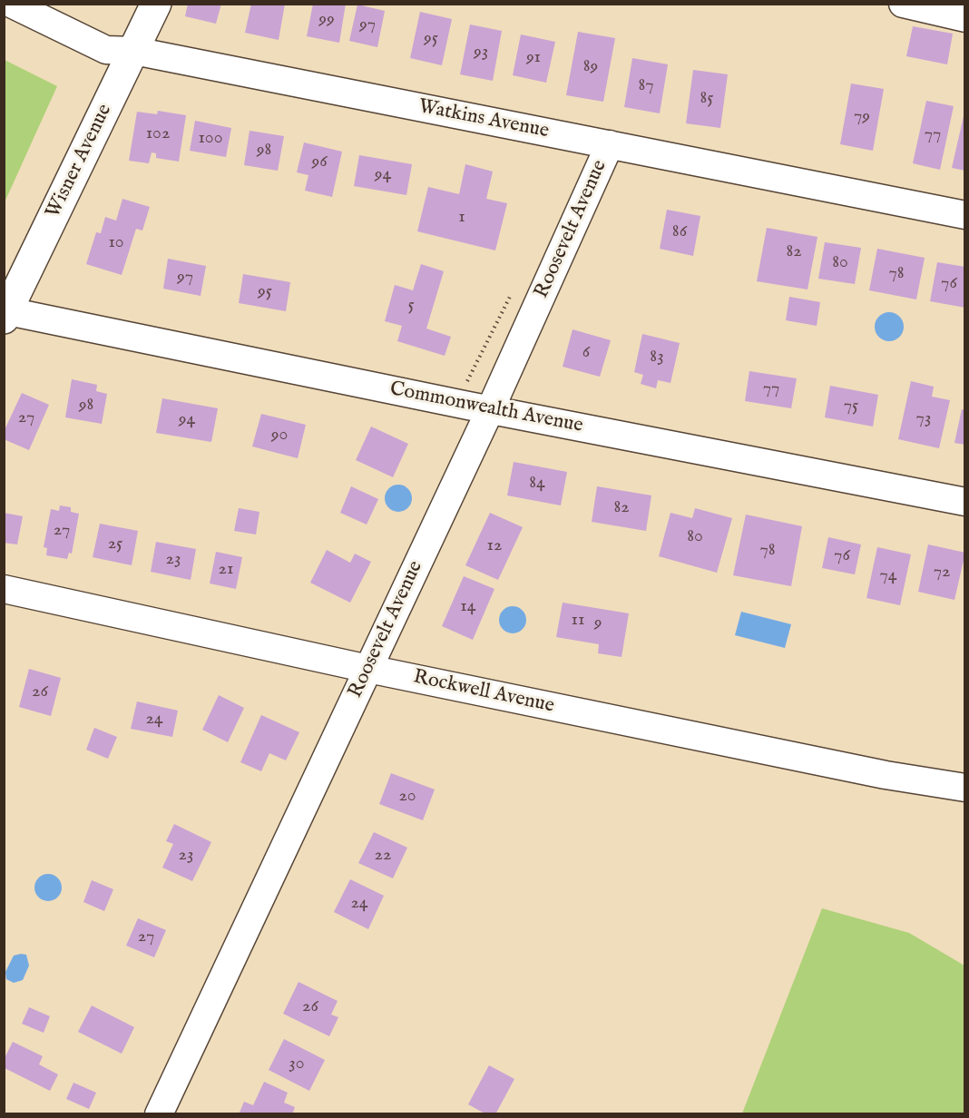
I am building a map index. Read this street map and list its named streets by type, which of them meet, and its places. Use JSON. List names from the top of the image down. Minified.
{"streets":{"street":["Watkins Avenue","Wisner Avenue","Roosevelt Avenue","Commonwealth Avenue","Rockwell Avenue"]},"crossings":[["Watkins Avenue","Wisner Avenue"],["Watkins Avenue","Roosevelt Avenue"],["Wisner Avenue","Commonwealth Avenue"],["Roosevelt Avenue","Commonwealth Avenue"],["Roosevelt Avenue","Rockwell Avenue"]],"house_numbers":["99","97","95","93","91","89","87","85","79","102","77","100","98","96","94","1","86","10","82","80","78","97","76","95","5","6","83","77","98","75","27","73","94","90","84","82","27","80","25","12","78","76","23","21","72","74","14","11","9","26","24","20","23","22","24","27","26","30"]}
